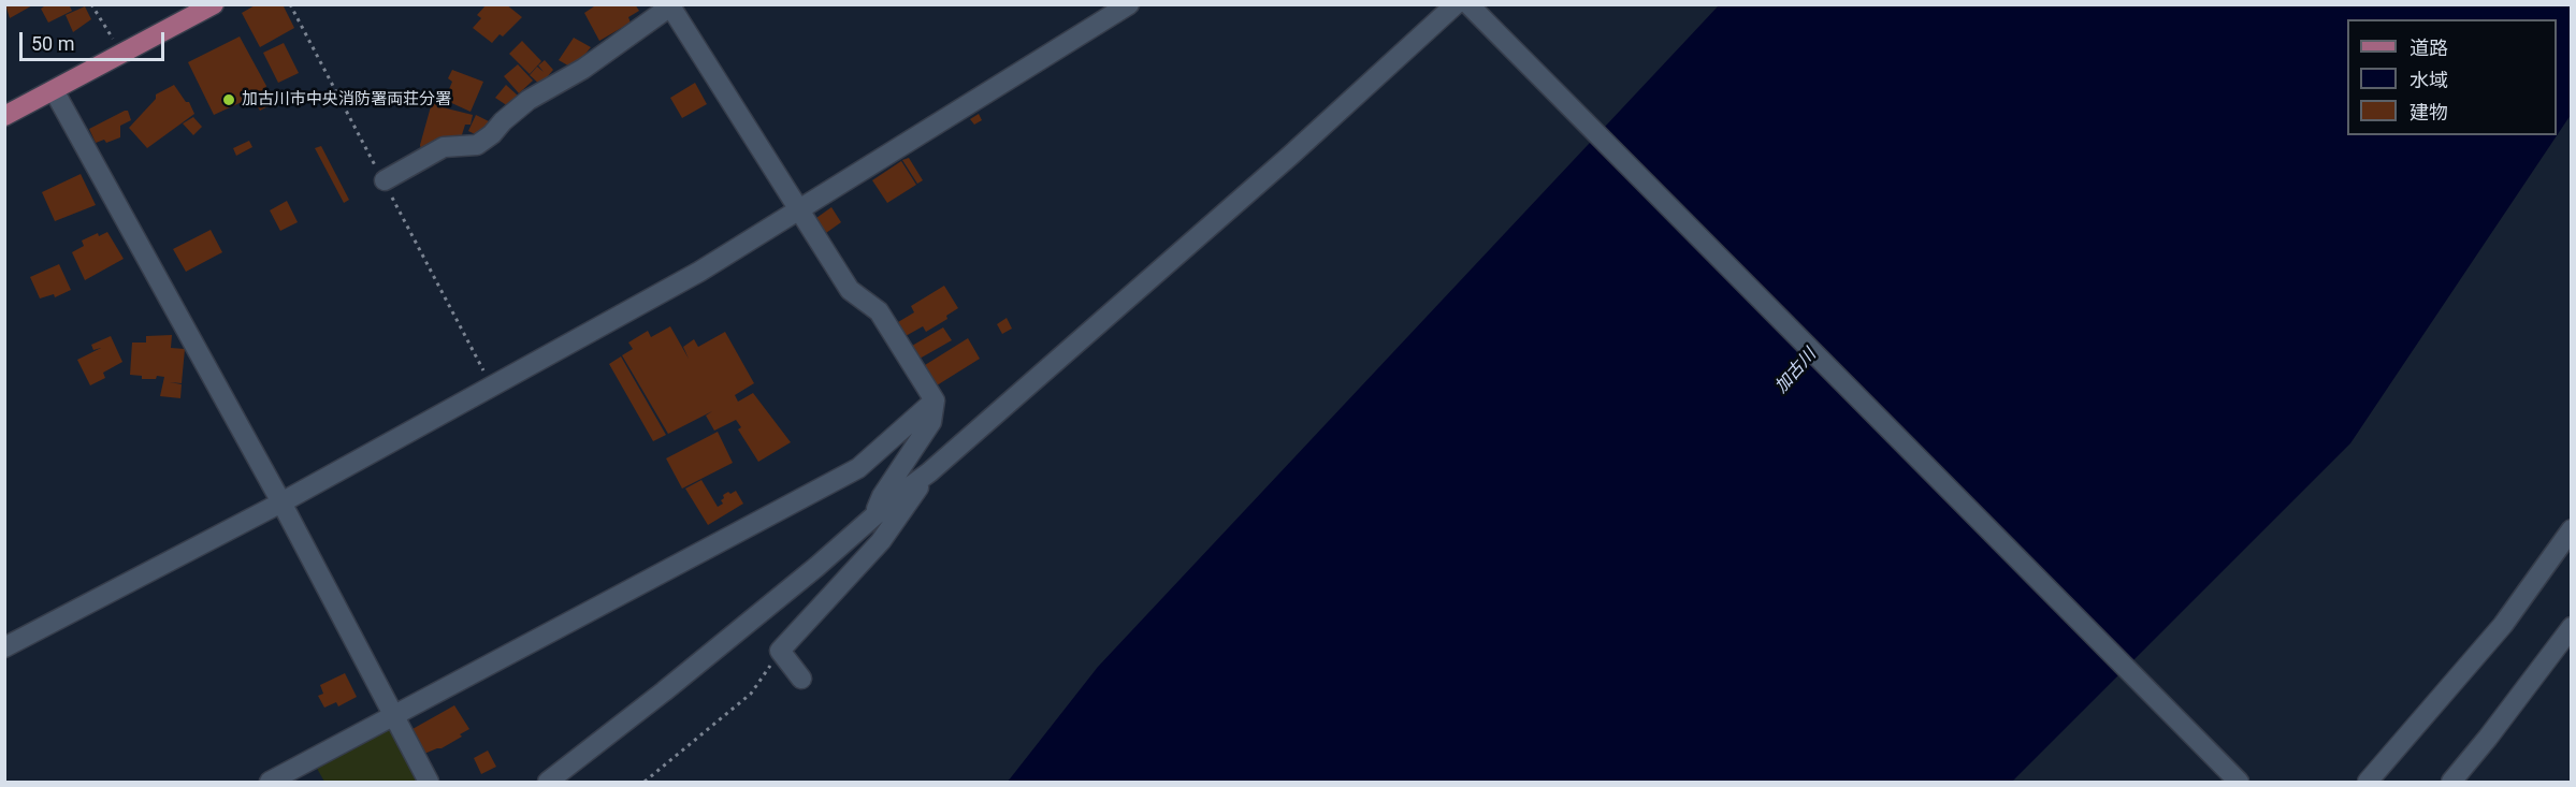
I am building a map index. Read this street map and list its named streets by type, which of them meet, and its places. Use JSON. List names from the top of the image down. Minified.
{"water":["加古川"],"places":["加古川市中央消防署両荘分署"],"legend":["道路","水域","建物"],"scale_bar":"50 m"}
